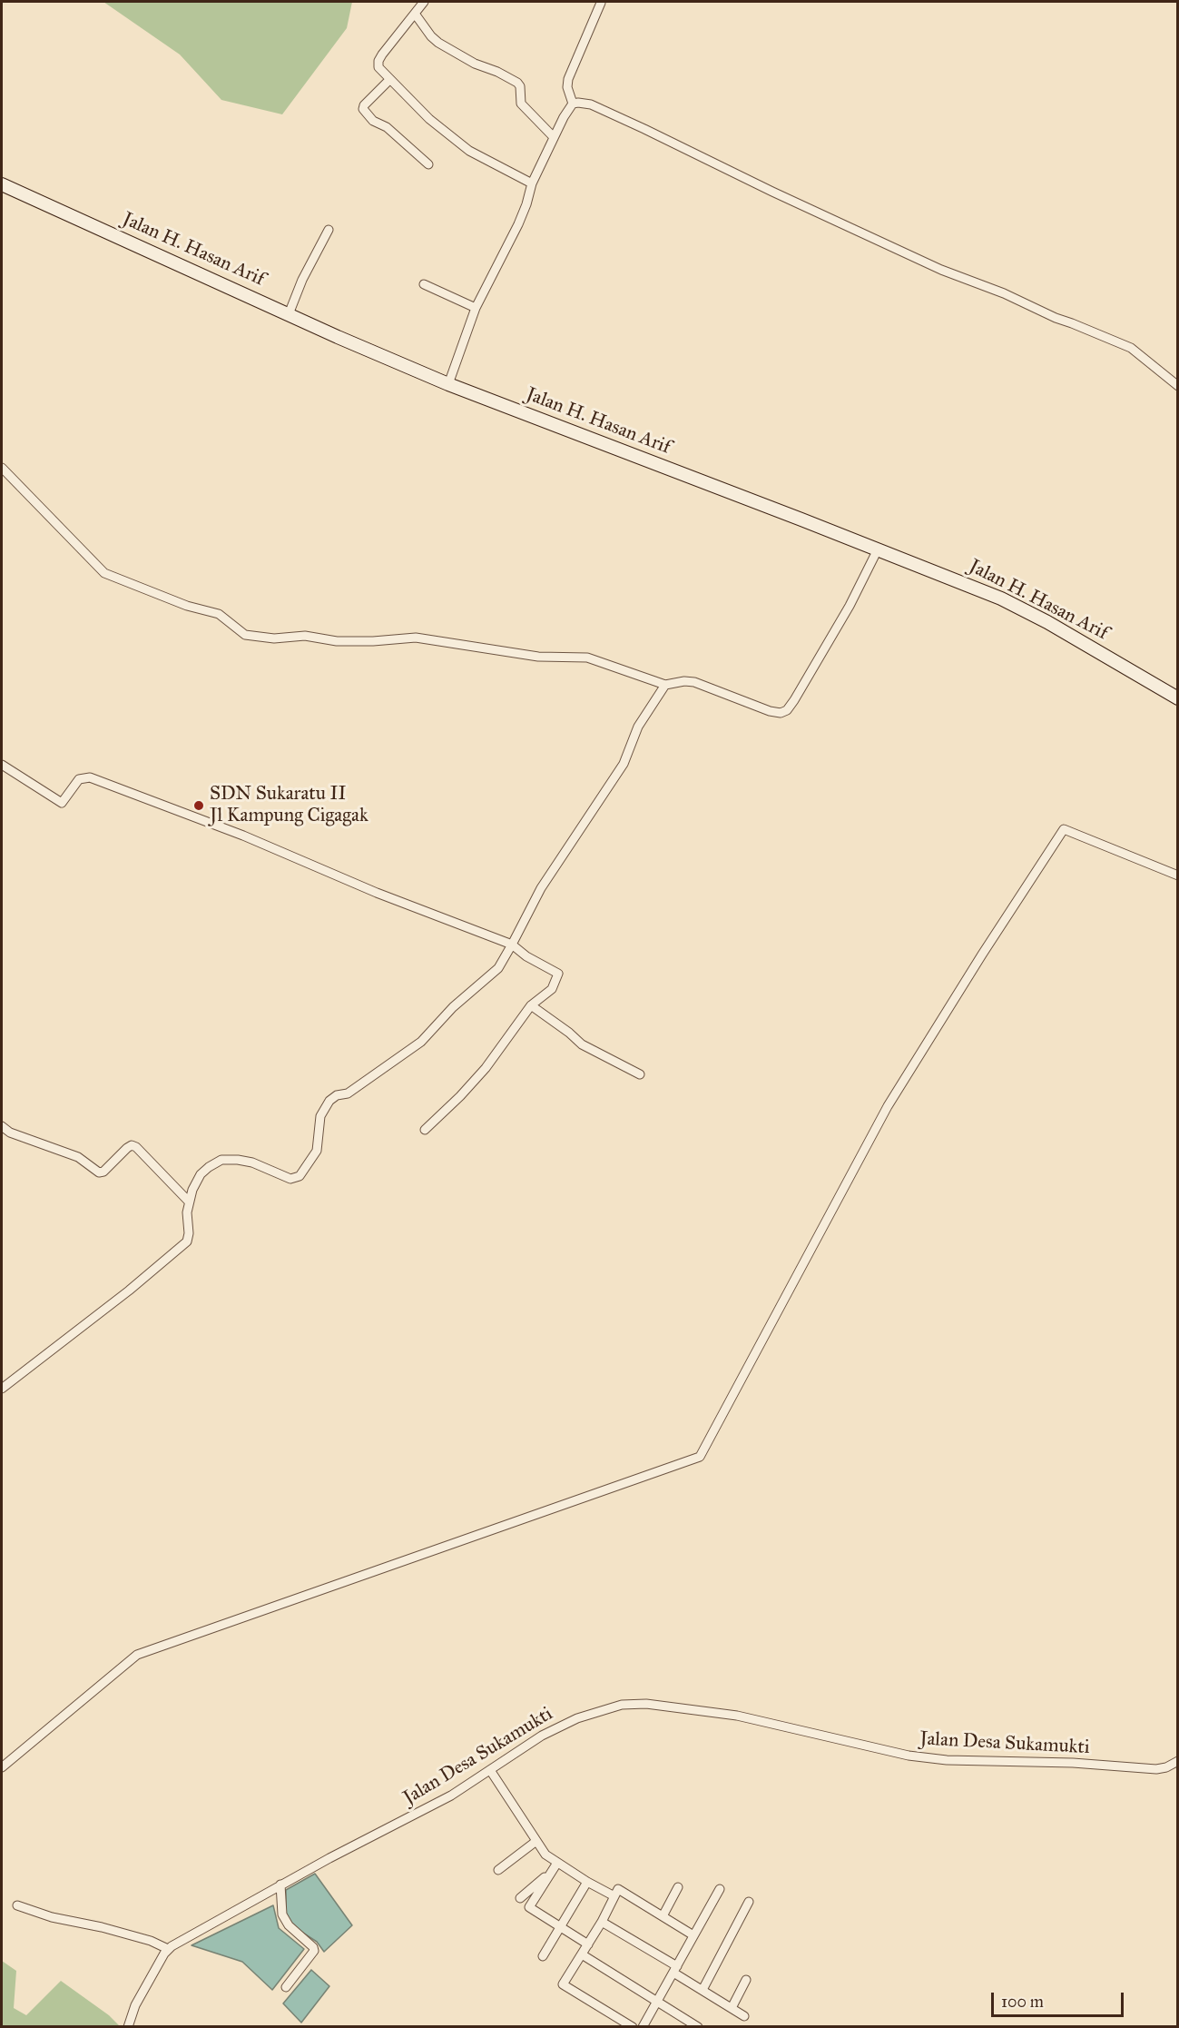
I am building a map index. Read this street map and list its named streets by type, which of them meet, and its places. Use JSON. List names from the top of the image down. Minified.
{"streets":{"main road":["Jalan H. Hasan Arif"],"street":["Jalan Desa Sukamukti"]},"places":["SDN Sukaratu II Jl Kampung Cigagak"],"scale_bar":"100 m"}
